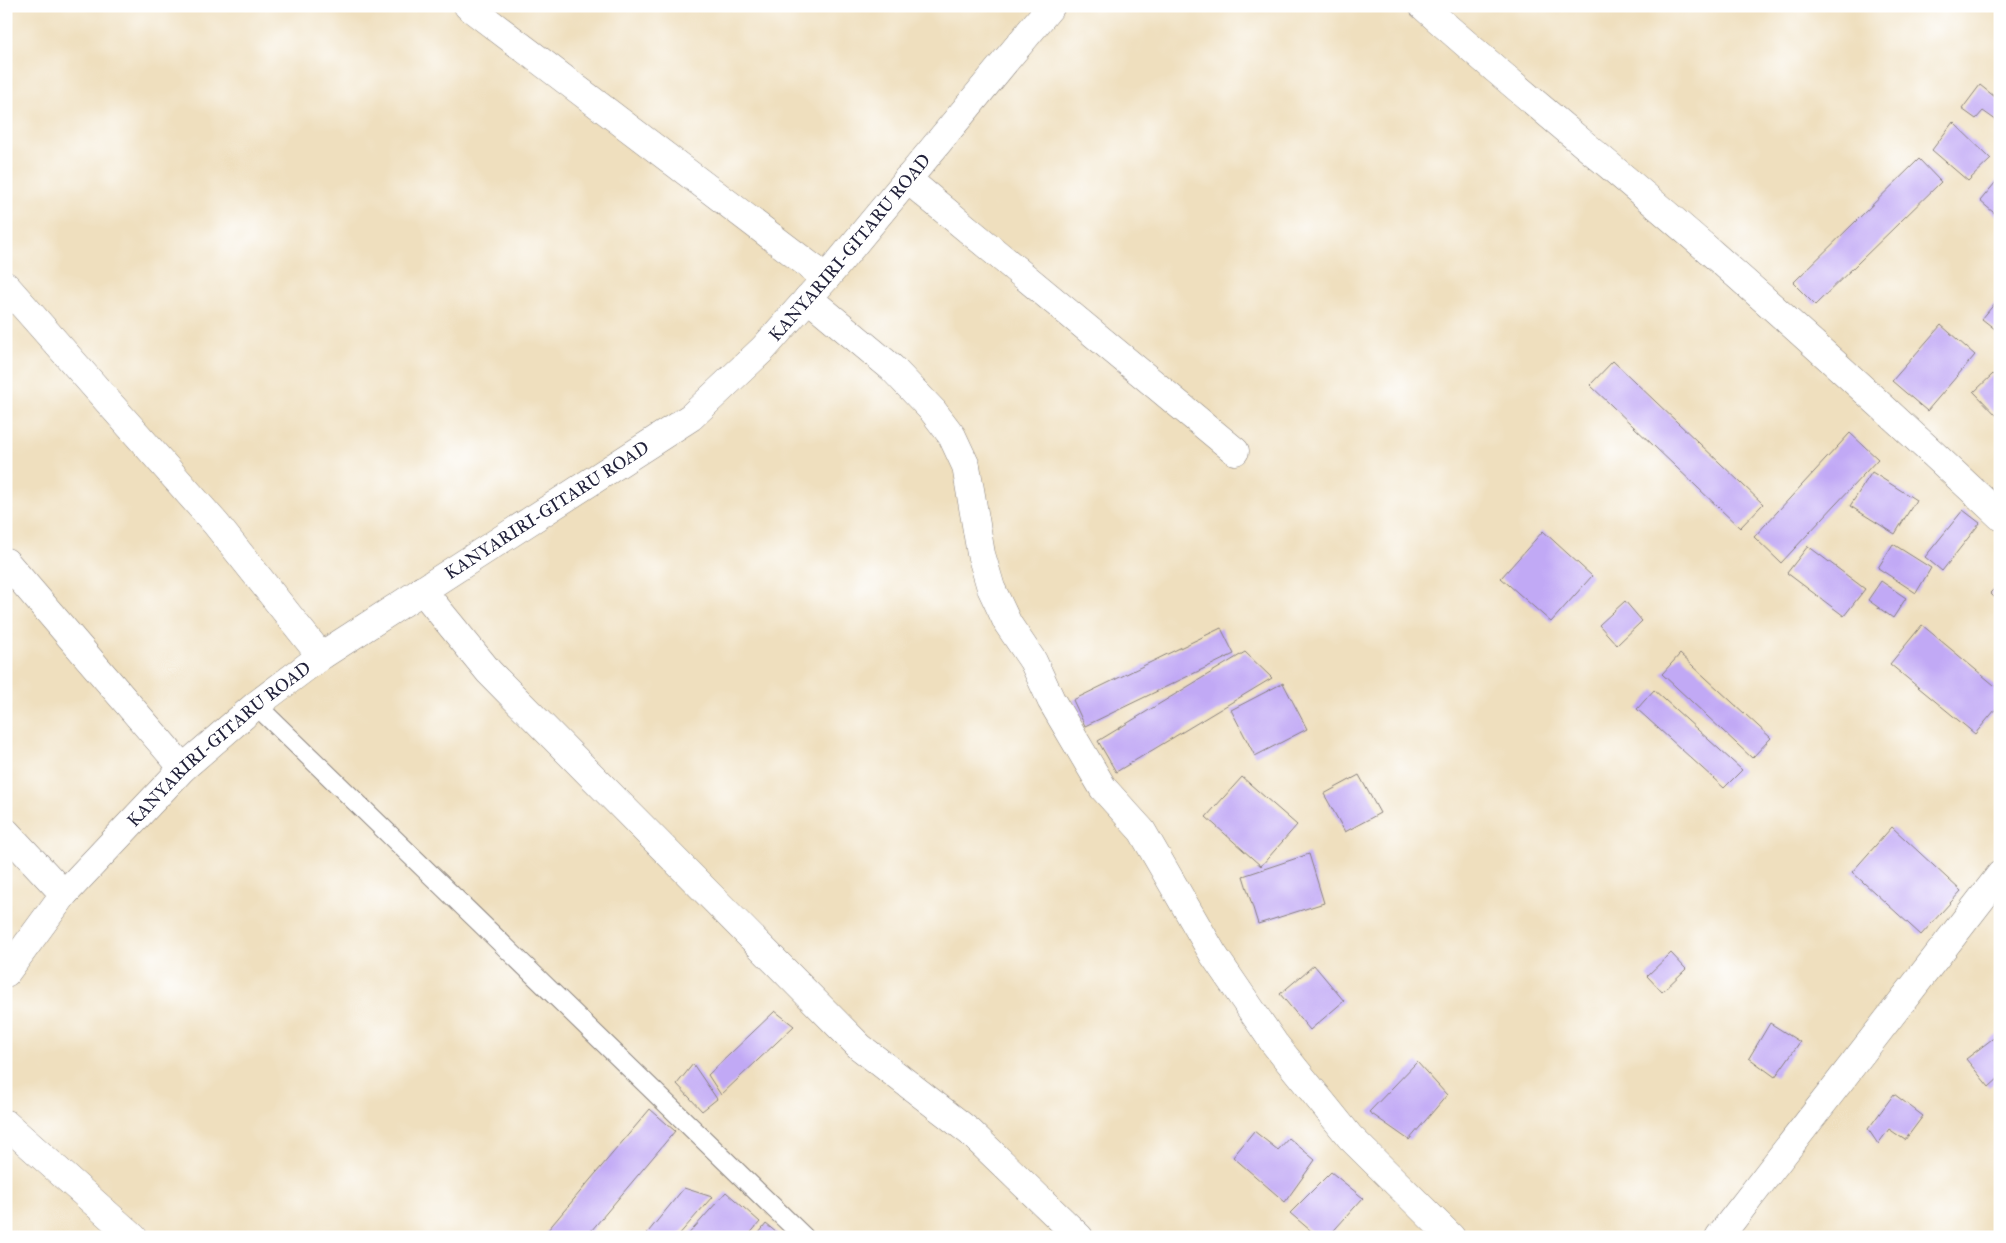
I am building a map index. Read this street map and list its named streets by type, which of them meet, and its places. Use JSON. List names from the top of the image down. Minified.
{"streets":{"street":["KANYARIRI-GITARU ROAD"]}}
